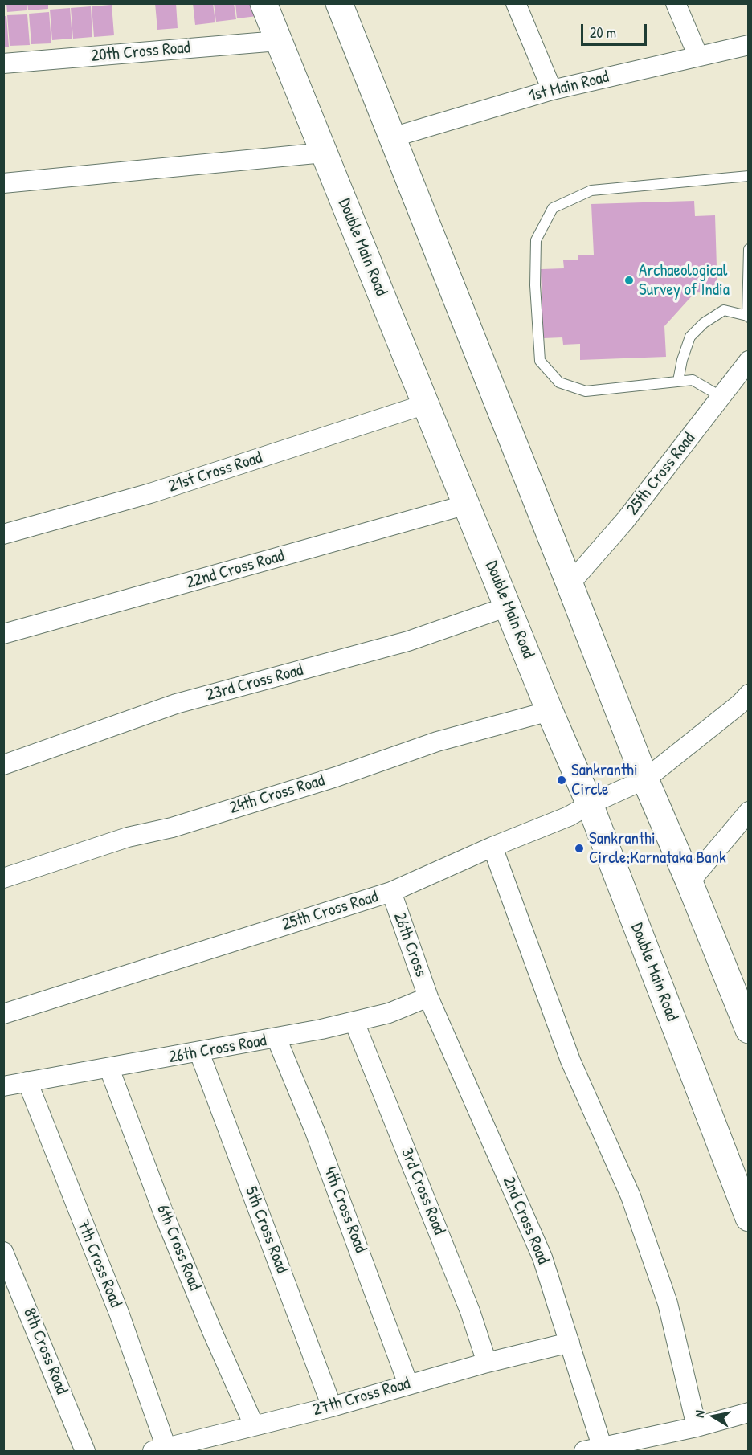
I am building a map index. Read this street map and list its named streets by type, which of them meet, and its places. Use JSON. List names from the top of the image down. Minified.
{"streets":{"street":["20th Cross Road","1st Main Road","Double Main Road","21st Cross Road","25th Cross Road","22nd Cross Road","23rd Cross Road","24th Cross Road","26th Cross","26th Cross Road","3rd Cross Road","4th Cross Road","2nd Cross Road","5th Cross Road","6th Cross Road","7th Cross Road","8th Cross Road","27th Cross Road"]},"crossings":[["20th Cross Road","Double Main Road"],["Double Main Road","21st Cross Road"],["Double Main Road","25th Cross Road"],["Double Main Road","22nd Cross Road"],["Double Main Road","23rd Cross Road"],["Double Main Road","24th Cross Road"],["25th Cross Road","26th Cross"],["26th Cross","26th Cross Road"],["26th Cross","2nd Cross Road"],["26th Cross Road","3rd Cross Road"],["26th Cross Road","4th Cross Road"],["26th Cross Road","2nd Cross Road"],["26th Cross Road","5th Cross Road"],["26th Cross Road","6th Cross Road"],["26th Cross Road","7th Cross Road"],["3rd Cross Road","27th Cross Road"],["4th Cross Road","27th Cross Road"],["2nd Cross Road","27th Cross Road"],["5th Cross Road","27th Cross Road"],["6th Cross Road","27th Cross Road"],["7th Cross Road","27th Cross Road"]],"places":["Archaeological Survey of India","Sankranthi Circle","Sankranthi Circle;Karnataka Bank"],"scale_bar":"20 m","north":"left"}
